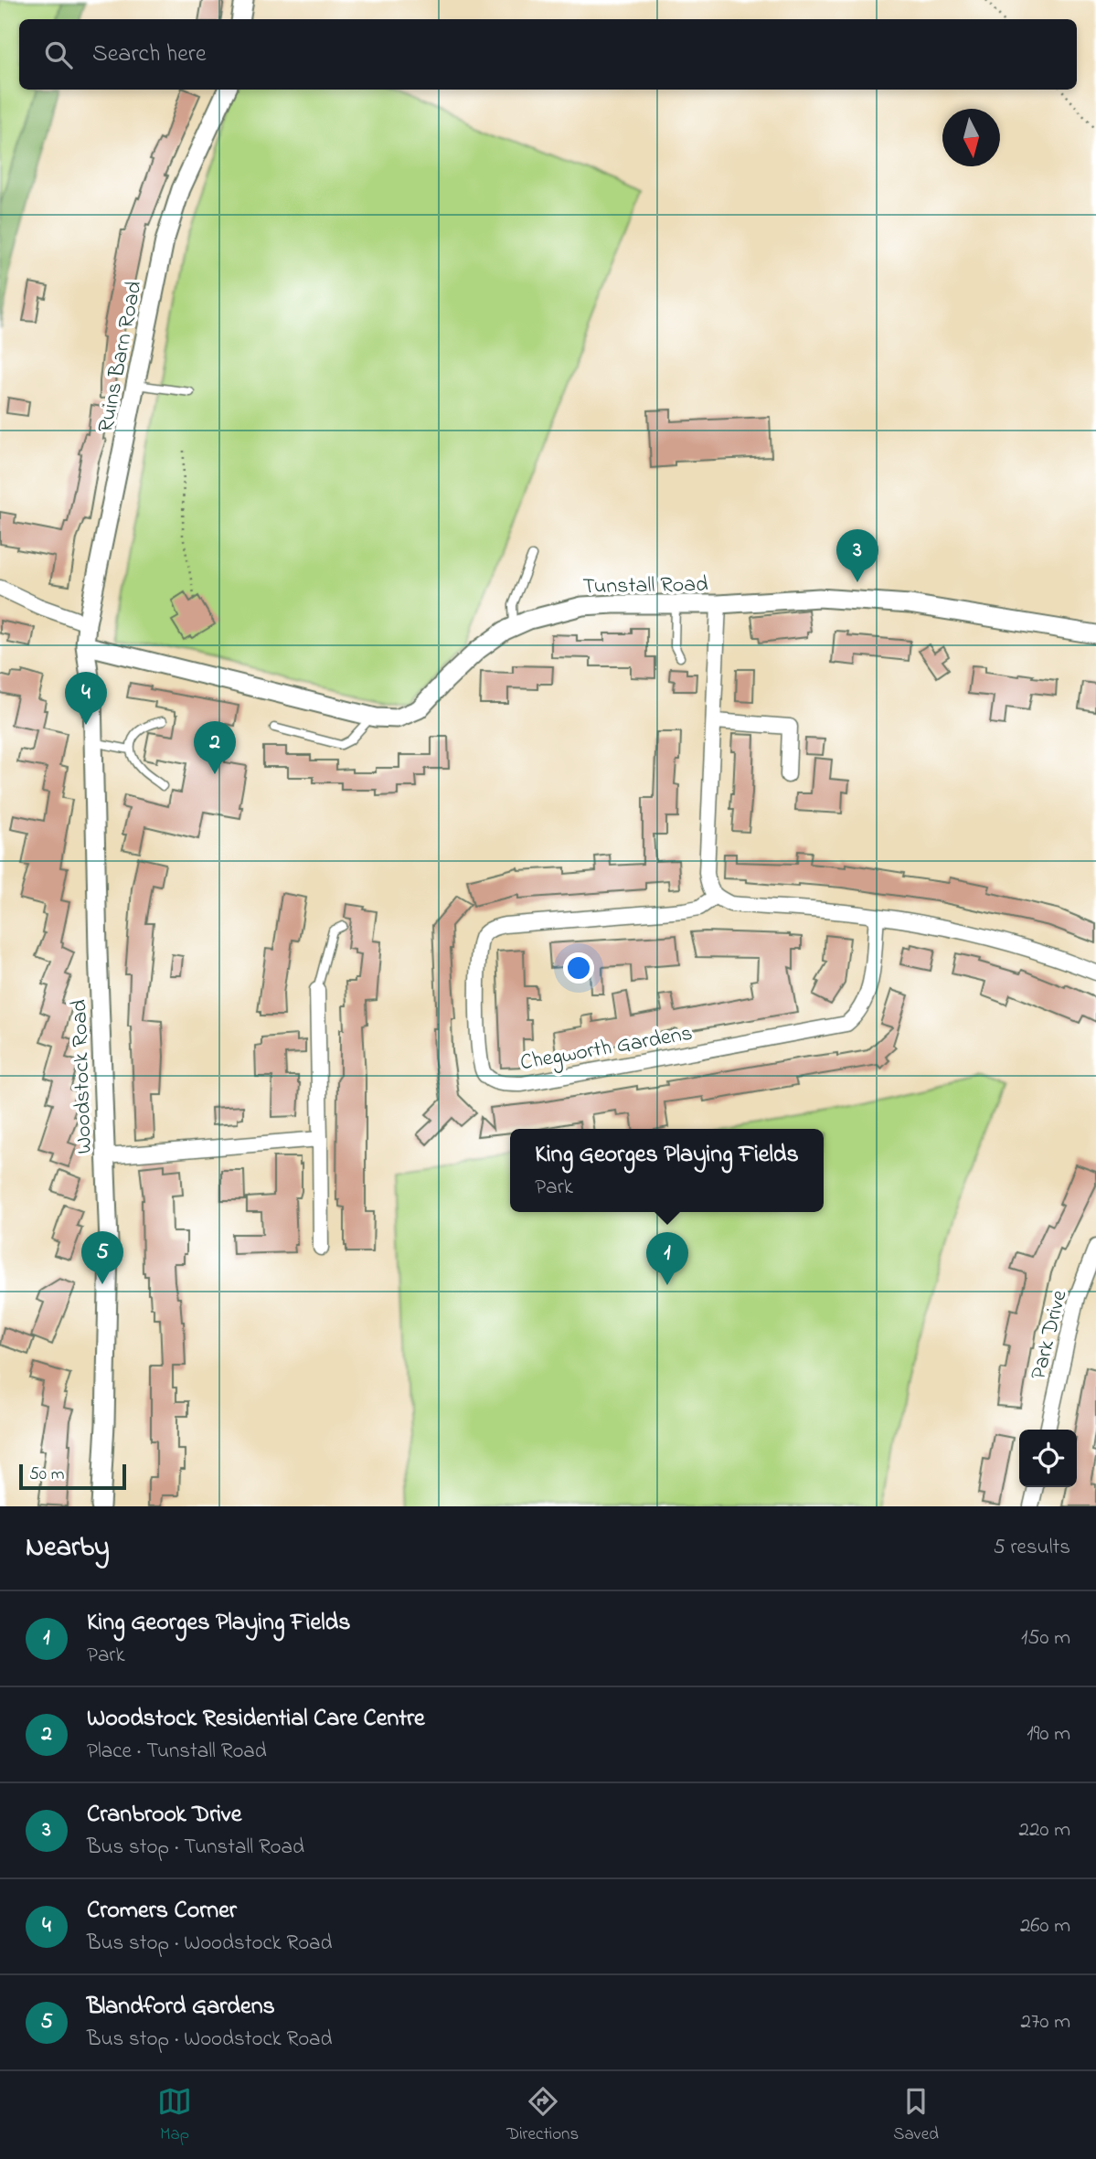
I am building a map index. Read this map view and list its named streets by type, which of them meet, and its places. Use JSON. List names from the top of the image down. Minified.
{"streets":{"street":["Ruins Barn Road","Tunstall Road","Chegworth Gardens","Woodstock Road","Park Drive"]},"crossings":[["Ruins Barn Road","Tunstall Road"],["Ruins Barn Road","Woodstock Road"],["Tunstall Road","Woodstock Road"]],"scale_bar":"50 m","north":"bottom","page":{"search":"Search here","pins":["3","4","2","5","1"],"popup":["King Georges Playing Fields","Park"],"scale":"50 m","heading":["Nearby","5 results"],"list":[{"mark":"1","name":"King Georges Playing Fields","note":"Park","value":"150 m"},{"mark":"2","name":"Woodstock Residential Care Centre","note":"Place · Tunstall Road","value":"190 m"},{"mark":"3","name":"Cranbrook Drive","note":"Bus stop · Tunstall Road","value":"220 m"},{"mark":"4","name":"Cromers Corner","note":"Bus stop · Woodstock Road","value":"260 m"},{"mark":"5","name":"Blandford Gardens","note":"Bus stop · Woodstock Road","value":"270 m"}],"nav":["Map","Directions","Saved"]}}
